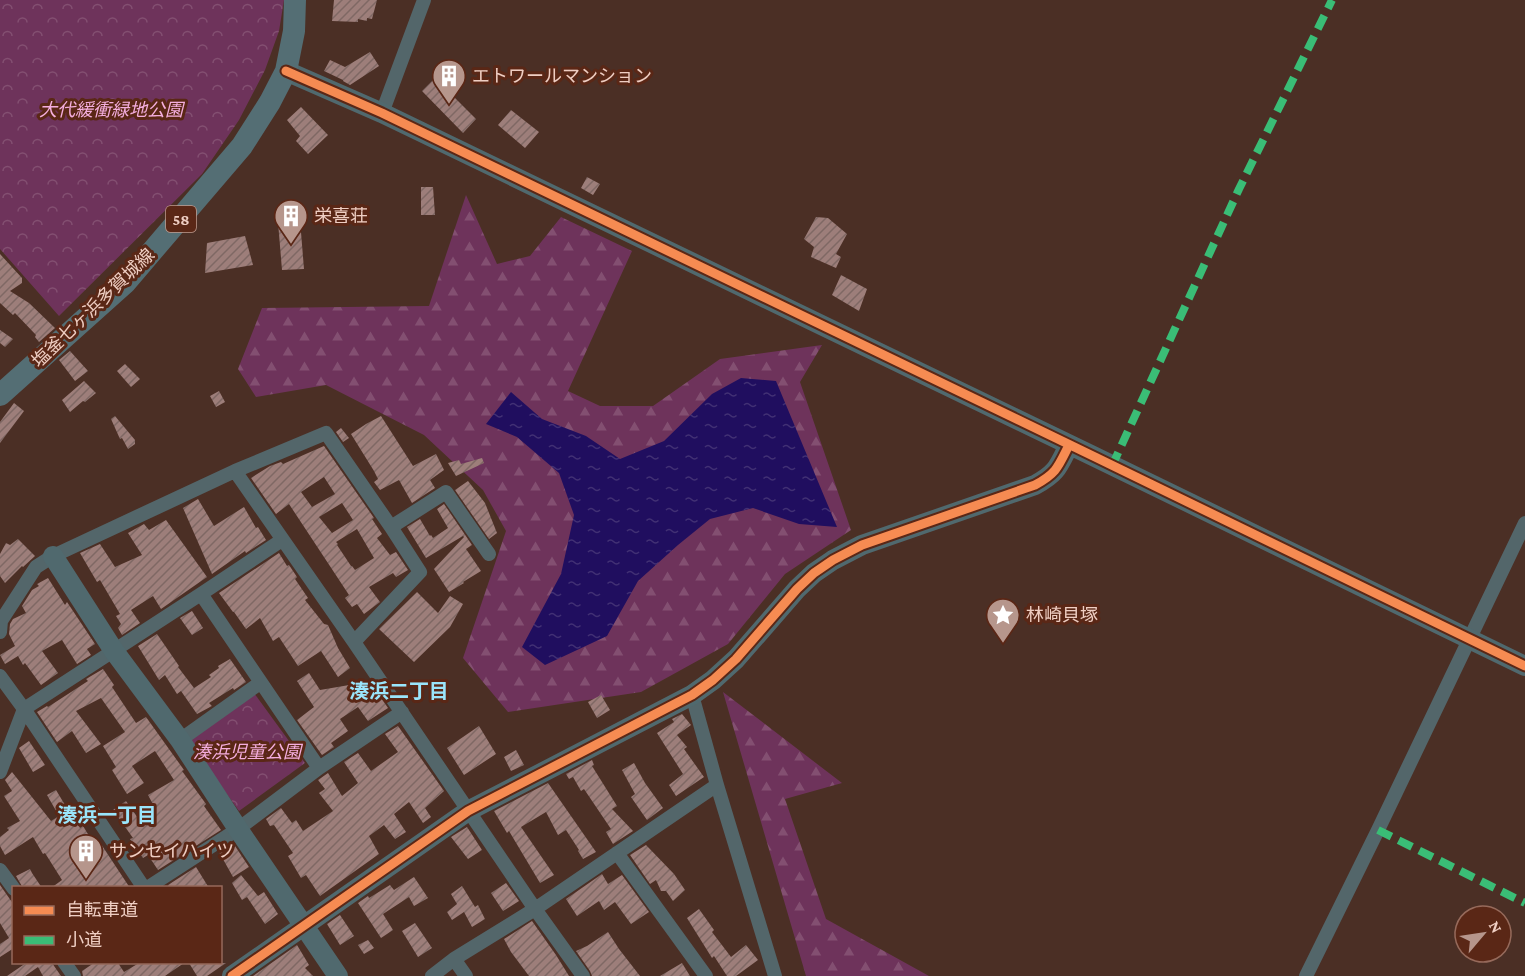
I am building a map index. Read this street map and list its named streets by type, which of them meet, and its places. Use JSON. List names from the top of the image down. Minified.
{"streets":{"main road":["58","塩釜七ヶ浜多賀城線"]},"districts":["湊浜二丁目","湊浜一丁目"],"parks":["大代緩衝緑地公園","湊浜児童公園"],"places":{"building":["エトワールマンション","栄喜荘","サンセイハイツ"],"place":["林崎貝塚"]},"legend":["自転車道","小道"],"north":"top right"}
